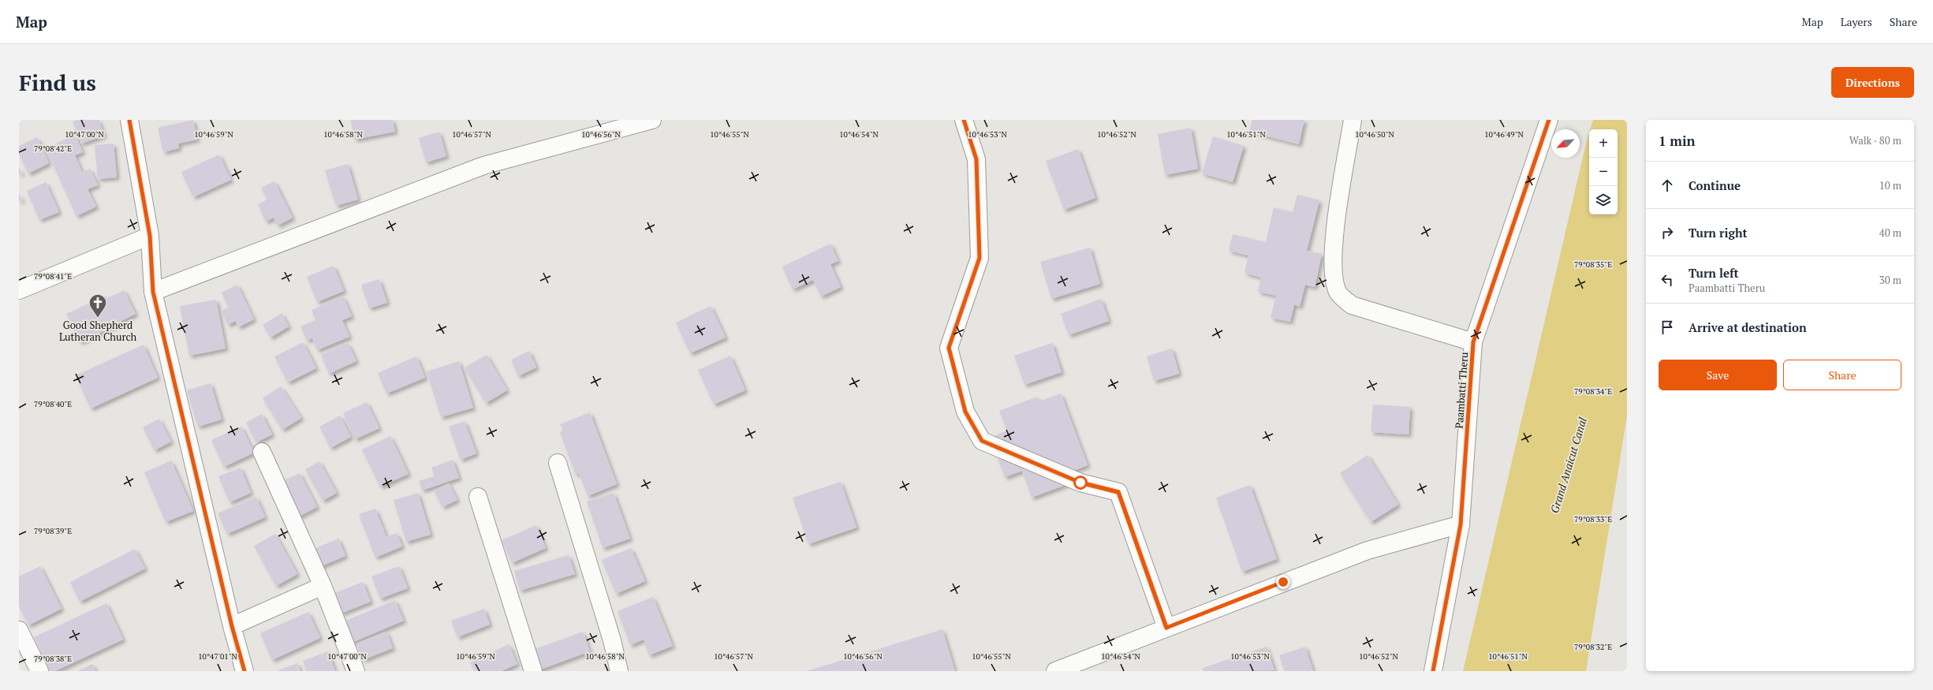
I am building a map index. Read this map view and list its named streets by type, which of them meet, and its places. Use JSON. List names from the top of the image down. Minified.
{"streets":{"street":["Paambatti Theru"]},"water":["Grand Anaicut Canal"],"places":{"church":["Good Shepherd Lutheran Church"]},"north":"bottom left","page":{"header":"Map","nav":["Map","Layers","Share"],"buttons":["Directions",["Save","Share"]],"title":"Find us","heading":["1 min","Walk · 80 m"],"map_buttons":["+","−"],"list":[["Continue","10 m"],["Turn right","40 m"],["Turn left","Paambatti Theru","30 m"],"Arrive at destination"]},"coordinates":["10°47'00\"N","10°46'59\"N","10°46'58\"N","10°46'57\"N","10°46'56\"N","10°46'55\"N","10°46'54\"N","10°46'53\"N","10°46'52\"N","10°46'51\"N","10°46'50\"N","10°46'49\"N","79°08'42\"E","79°08'35\"E","79°08'41\"E","79°08'34\"E","79°08'40\"E","79°08'33\"E","79°08'39\"E","79°08'32\"E","10°47'01\"N","79°08'38\"E"]}
